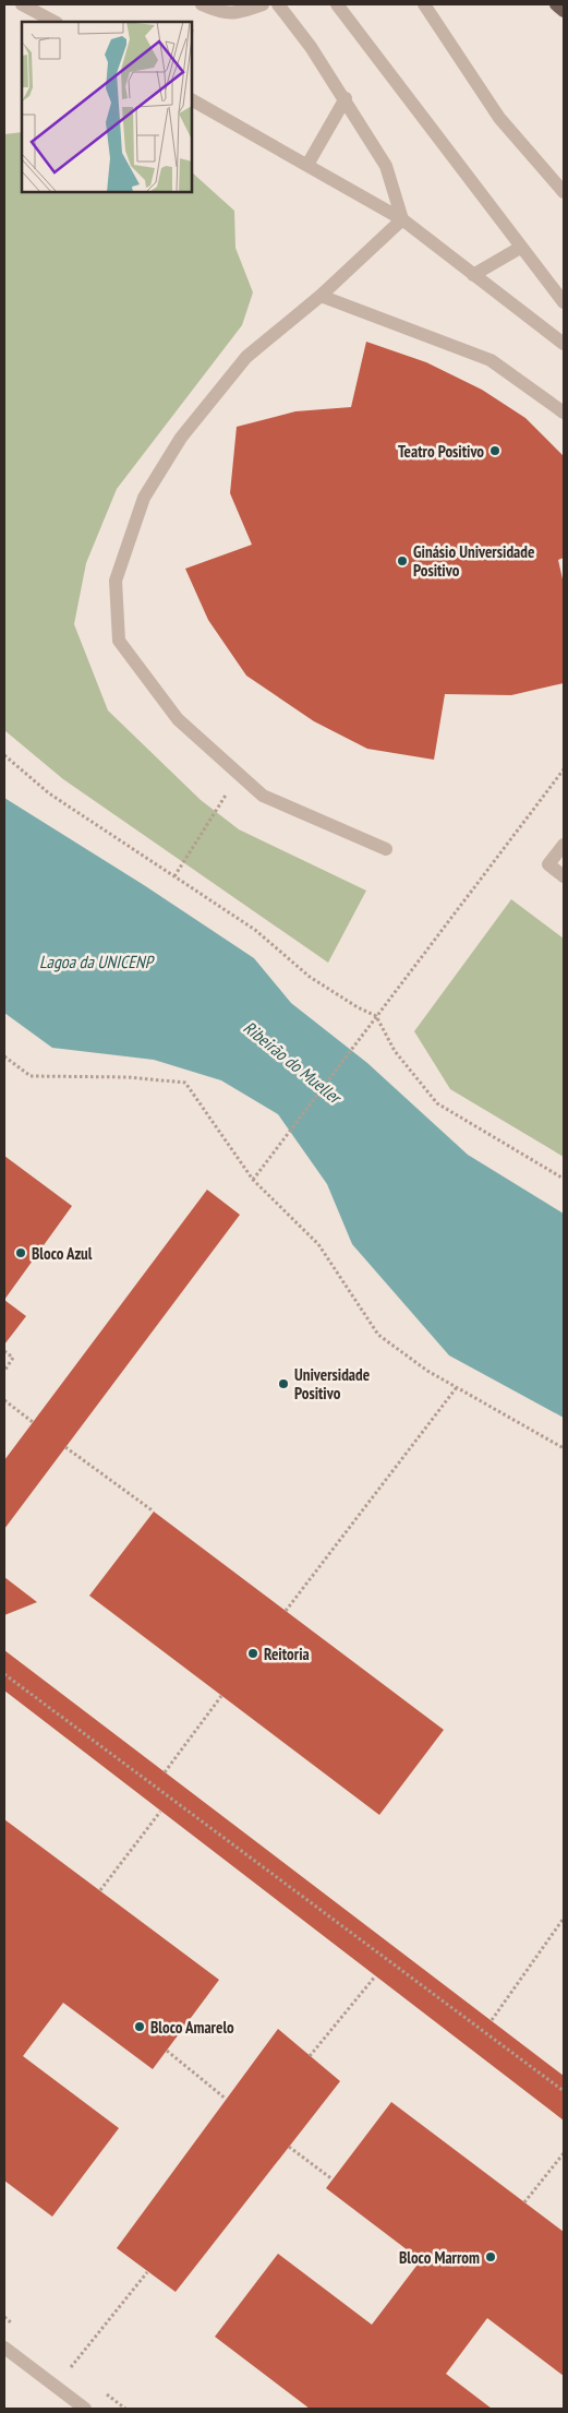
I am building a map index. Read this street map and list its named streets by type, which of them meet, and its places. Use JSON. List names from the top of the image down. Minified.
{"water":["Lagoa da UNICENP","Ribeirão do Mueller"],"places":["Teatro Positivo","Ginásio Universidade Positivo","Bloco Azul","Universidade Positivo","Reitoria","Bloco Amarelo","Bloco Marrom"]}
